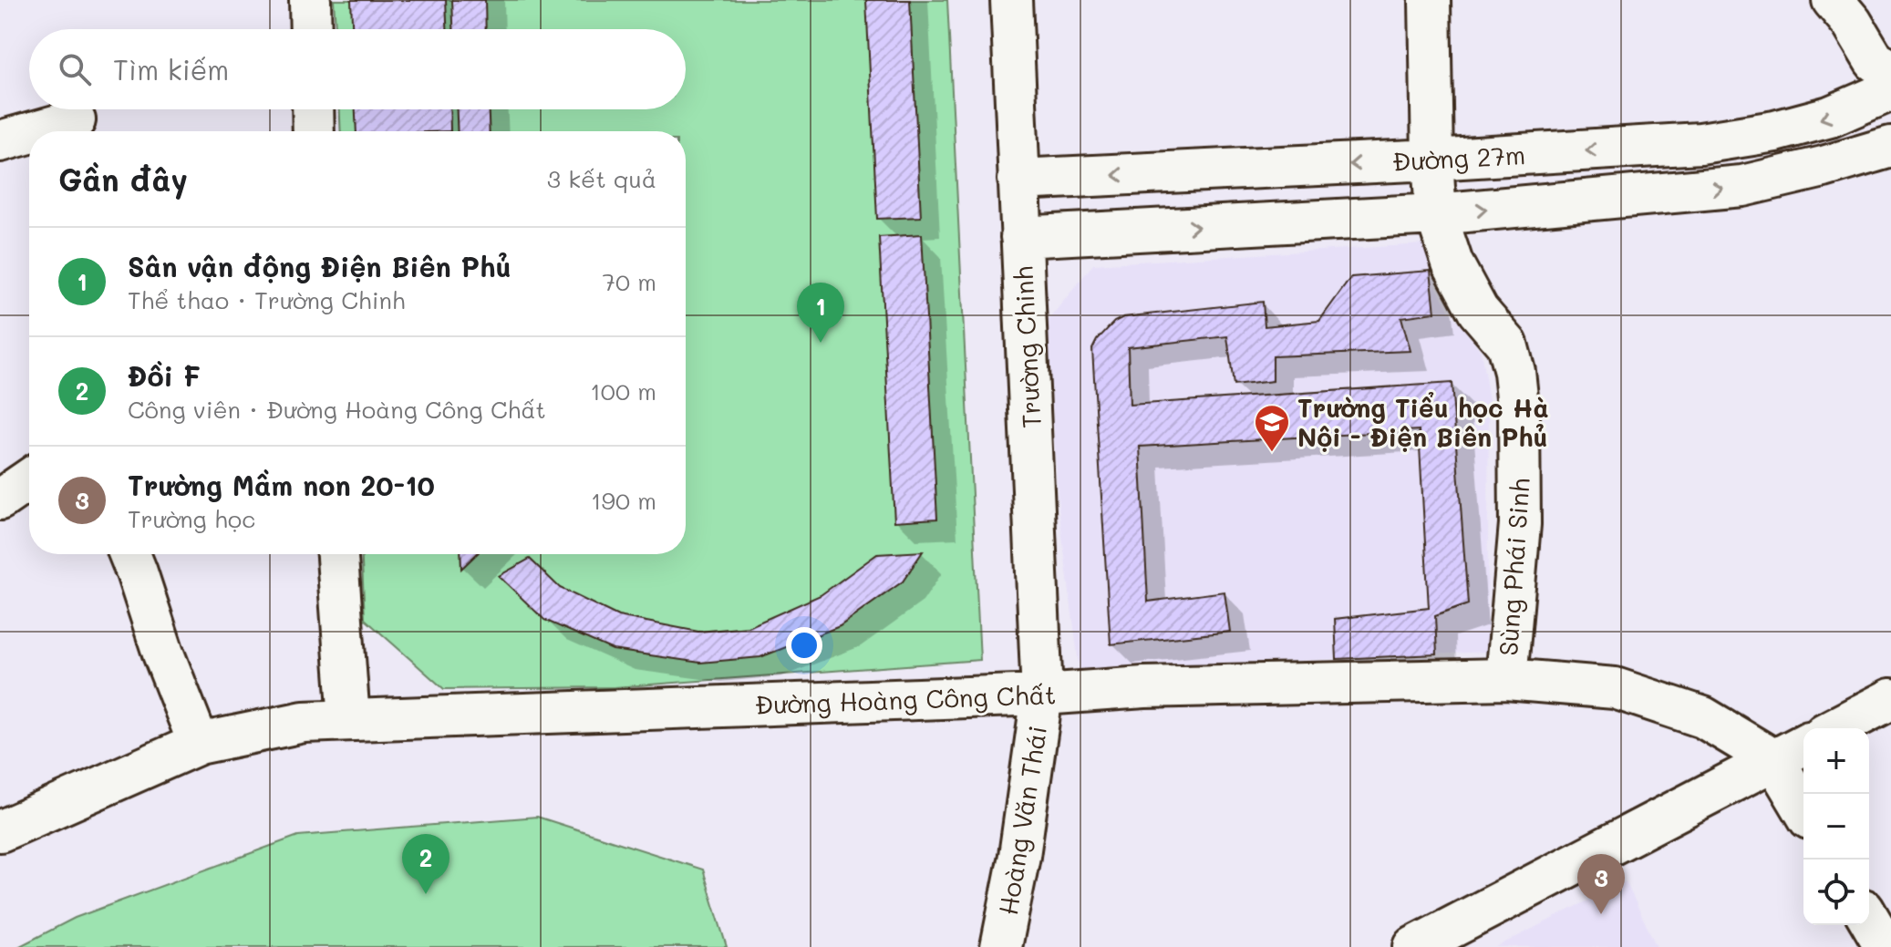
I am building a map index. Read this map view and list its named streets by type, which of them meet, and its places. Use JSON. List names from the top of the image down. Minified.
{"streets":{"street":["Đường 27m","Trường Chinh","Sùng Phái Sinh","Đường Hoàng Công Chất","Hoàng Văn Thái"]},"crossings":[["Đường 27m","Trường Chinh"],["Đường 27m","Sùng Phái Sinh"],["Trường Chinh","Đường Hoàng Công Chất"],["Trường Chinh","Hoàng Văn Thái"],["Sùng Phái Sinh","Đường Hoàng Công Chất"],["Đường Hoàng Công Chất","Hoàng Văn Thái"]],"places":{"school or university":["Trường Tiểu học Hà Nội - Điện Biên Phủ"]},"page":{"search":"Tìm kiếm","heading":["Gần đây","3 kết quả"],"list":[{"mark":"1","name":"Sân vận động Điện Biên Phủ","note":"Thể thao · Trường Chinh","value":"70 m"},{"mark":"2","name":"Đồi F","note":"Công viên · Đường Hoàng Công Chất","value":"100 m"},{"mark":"3","name":"Trường Mầm non 20-10","note":"Trường học","value":"190 m"}],"pins":["1","2","3"],"map_buttons":["+","−"]}}
